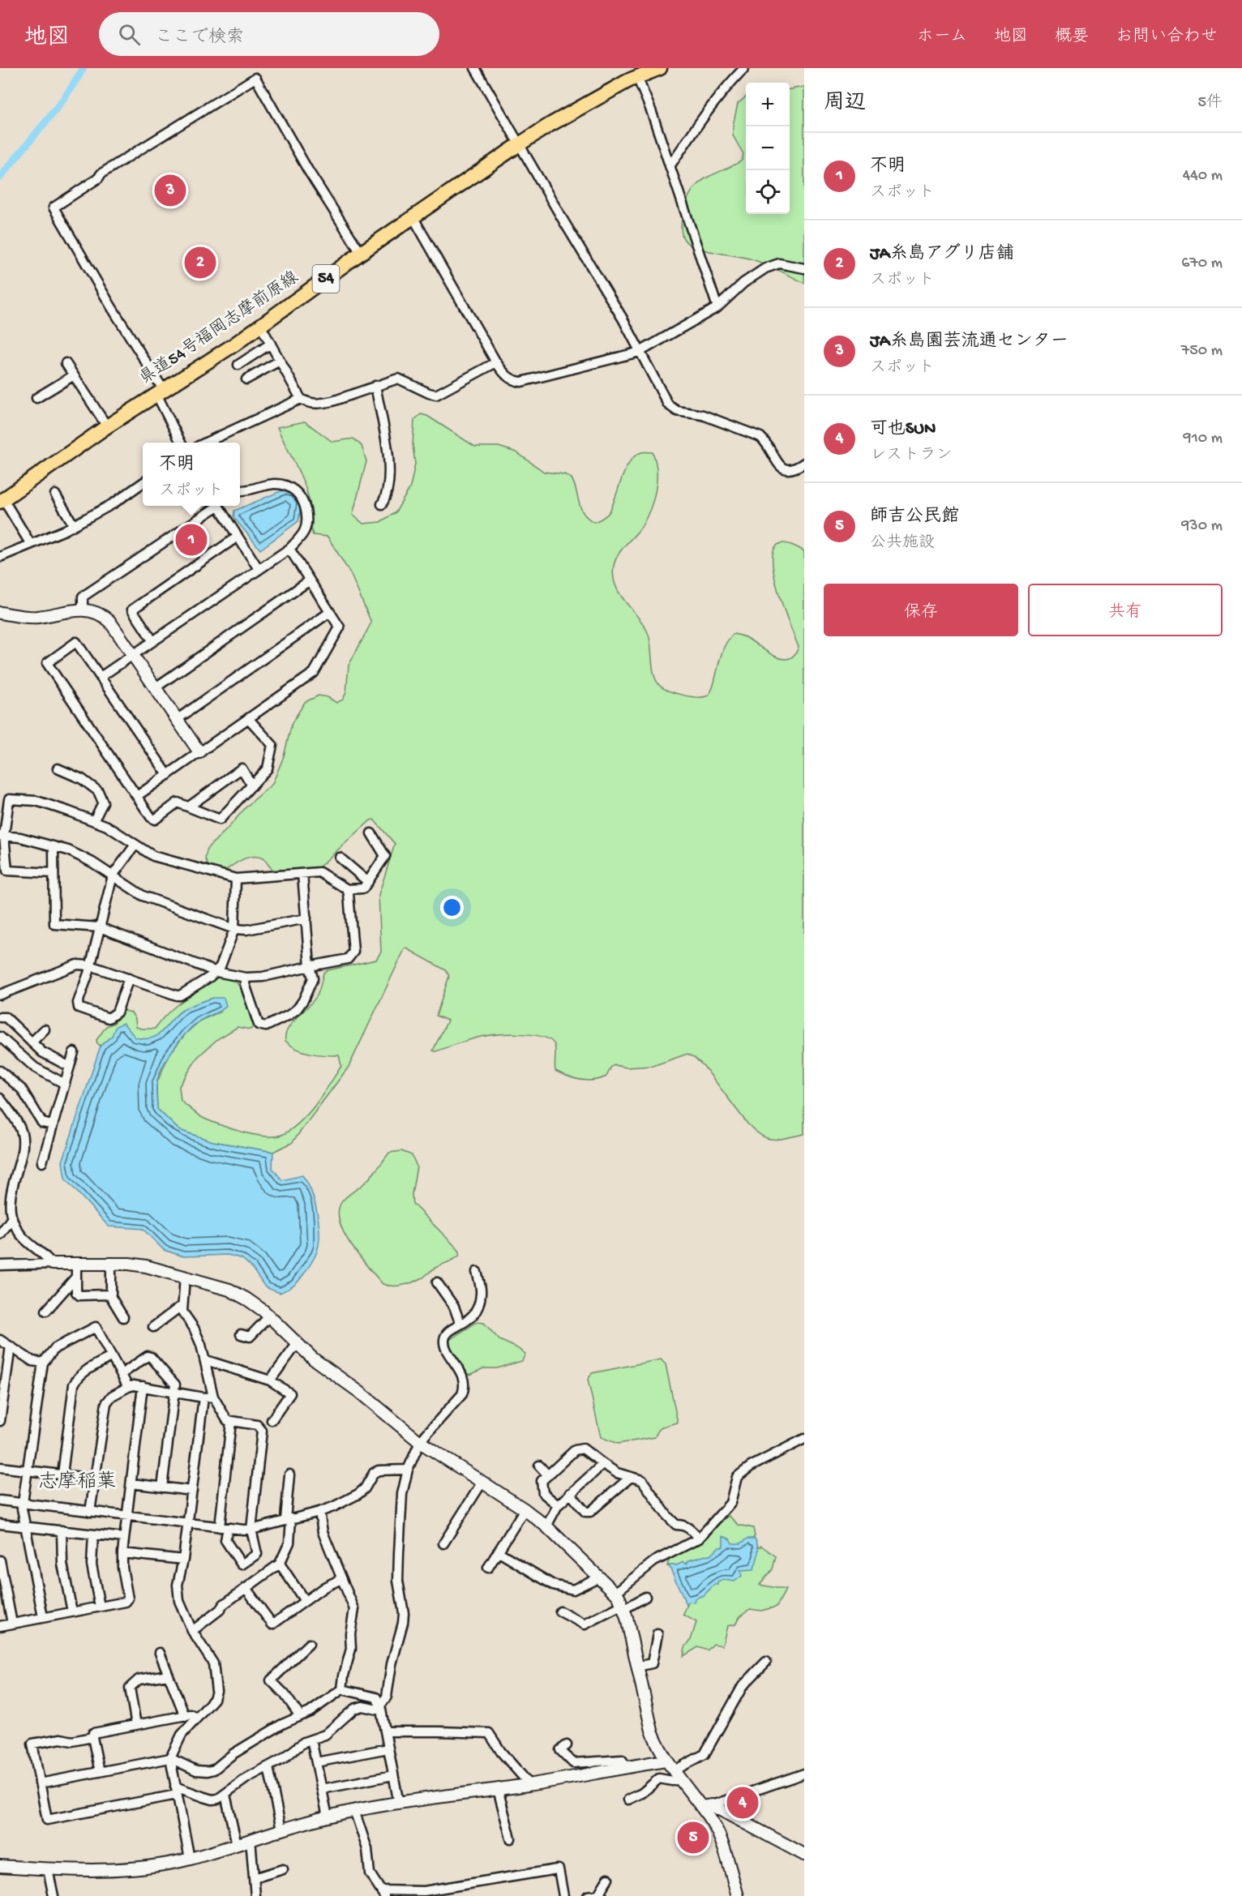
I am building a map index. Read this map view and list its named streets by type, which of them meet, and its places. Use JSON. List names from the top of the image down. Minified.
{"streets":{"main road":["54","県道54号福岡志摩前原線"]},"districts":["志摩稲葉"],"page":{"header":"地図","search":"ここで検索","nav":["ホーム","地図","概要","お問い合わせ"],"heading":["周辺","5件"],"map_buttons":["+","−"],"list":[{"mark":"1","name":"不明","note":"スポット","value":"440 m"},{"mark":"2","name":"JA糸島アグリ店舗","note":"スポット","value":"670 m"},{"mark":"3","name":"JA糸島園芸流通センター","note":"スポット","value":"750 m"},{"mark":"4","name":"可也SUN","note":"レストラン","value":"910 m"},{"mark":"5","name":"師吉公民館","note":"公共施設","value":"930 m"}],"pins":["3","2","1","4","5"],"popup":["不明","スポット"],"buttons":["保存","共有"]}}
